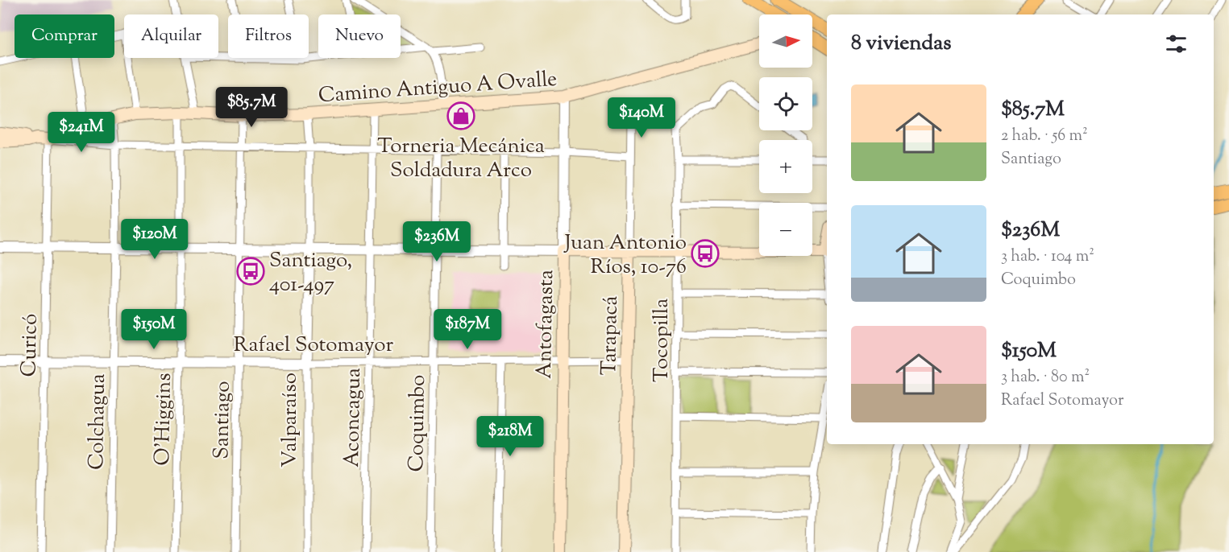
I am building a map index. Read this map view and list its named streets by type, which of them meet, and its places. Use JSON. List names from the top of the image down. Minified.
{"streets":{"main road":["Camino Antiguo A Ovalle","Antofagasta","Tarapacá"],"street":["Tocopilla","Rafael Sotomayor","Curicó","Aconcagua","O'Higgins","Santiago","Valparaíso","Colchagua","Coquimbo"]},"crossings":[["Camino Antiguo A Ovalle","Antofagasta"],["Camino Antiguo A Ovalle","Curicó"],["Camino Antiguo A Ovalle","Aconcagua"],["Camino Antiguo A Ovalle","O'Higgins"],["Camino Antiguo A Ovalle","Santiago"],["Camino Antiguo A Ovalle","Valparaíso"],["Camino Antiguo A Ovalle","Colchagua"],["Antofagasta","Rafael Sotomayor"],["Tarapacá","Rafael Sotomayor"],["Rafael Sotomayor","Curicó"],["Rafael Sotomayor","Aconcagua"],["Rafael Sotomayor","O'Higgins"],["Rafael Sotomayor","Santiago"],["Rafael Sotomayor","Valparaíso"],["Rafael Sotomayor","Colchagua"],["Rafael Sotomayor","Coquimbo"]],"places":{"shop":["Torneria Mecánica Soldadura Arco"],"bus stop":["Juan Antonio Ríos, 10-76","Santiago, 401-497"]},"north":"right","page":{"map_buttons":["+","−"],"chip":["Comprar","Alquilar","Filtros","Nuevo"],"heading":"8 viviendas","list":[{"name":"$85.7M","note":"2 hab. · 56 m² · Santiago"},{"name":"$236M","note":"3 hab. · 104 m² · Coquimbo"},{"name":"$150M","note":"3 hab. · 80 m² · Rafael Sotomayor"}],"price":["$85.7M","$140M","$241M","$120M","$236M","$150M","$187M","$218M"]}}
